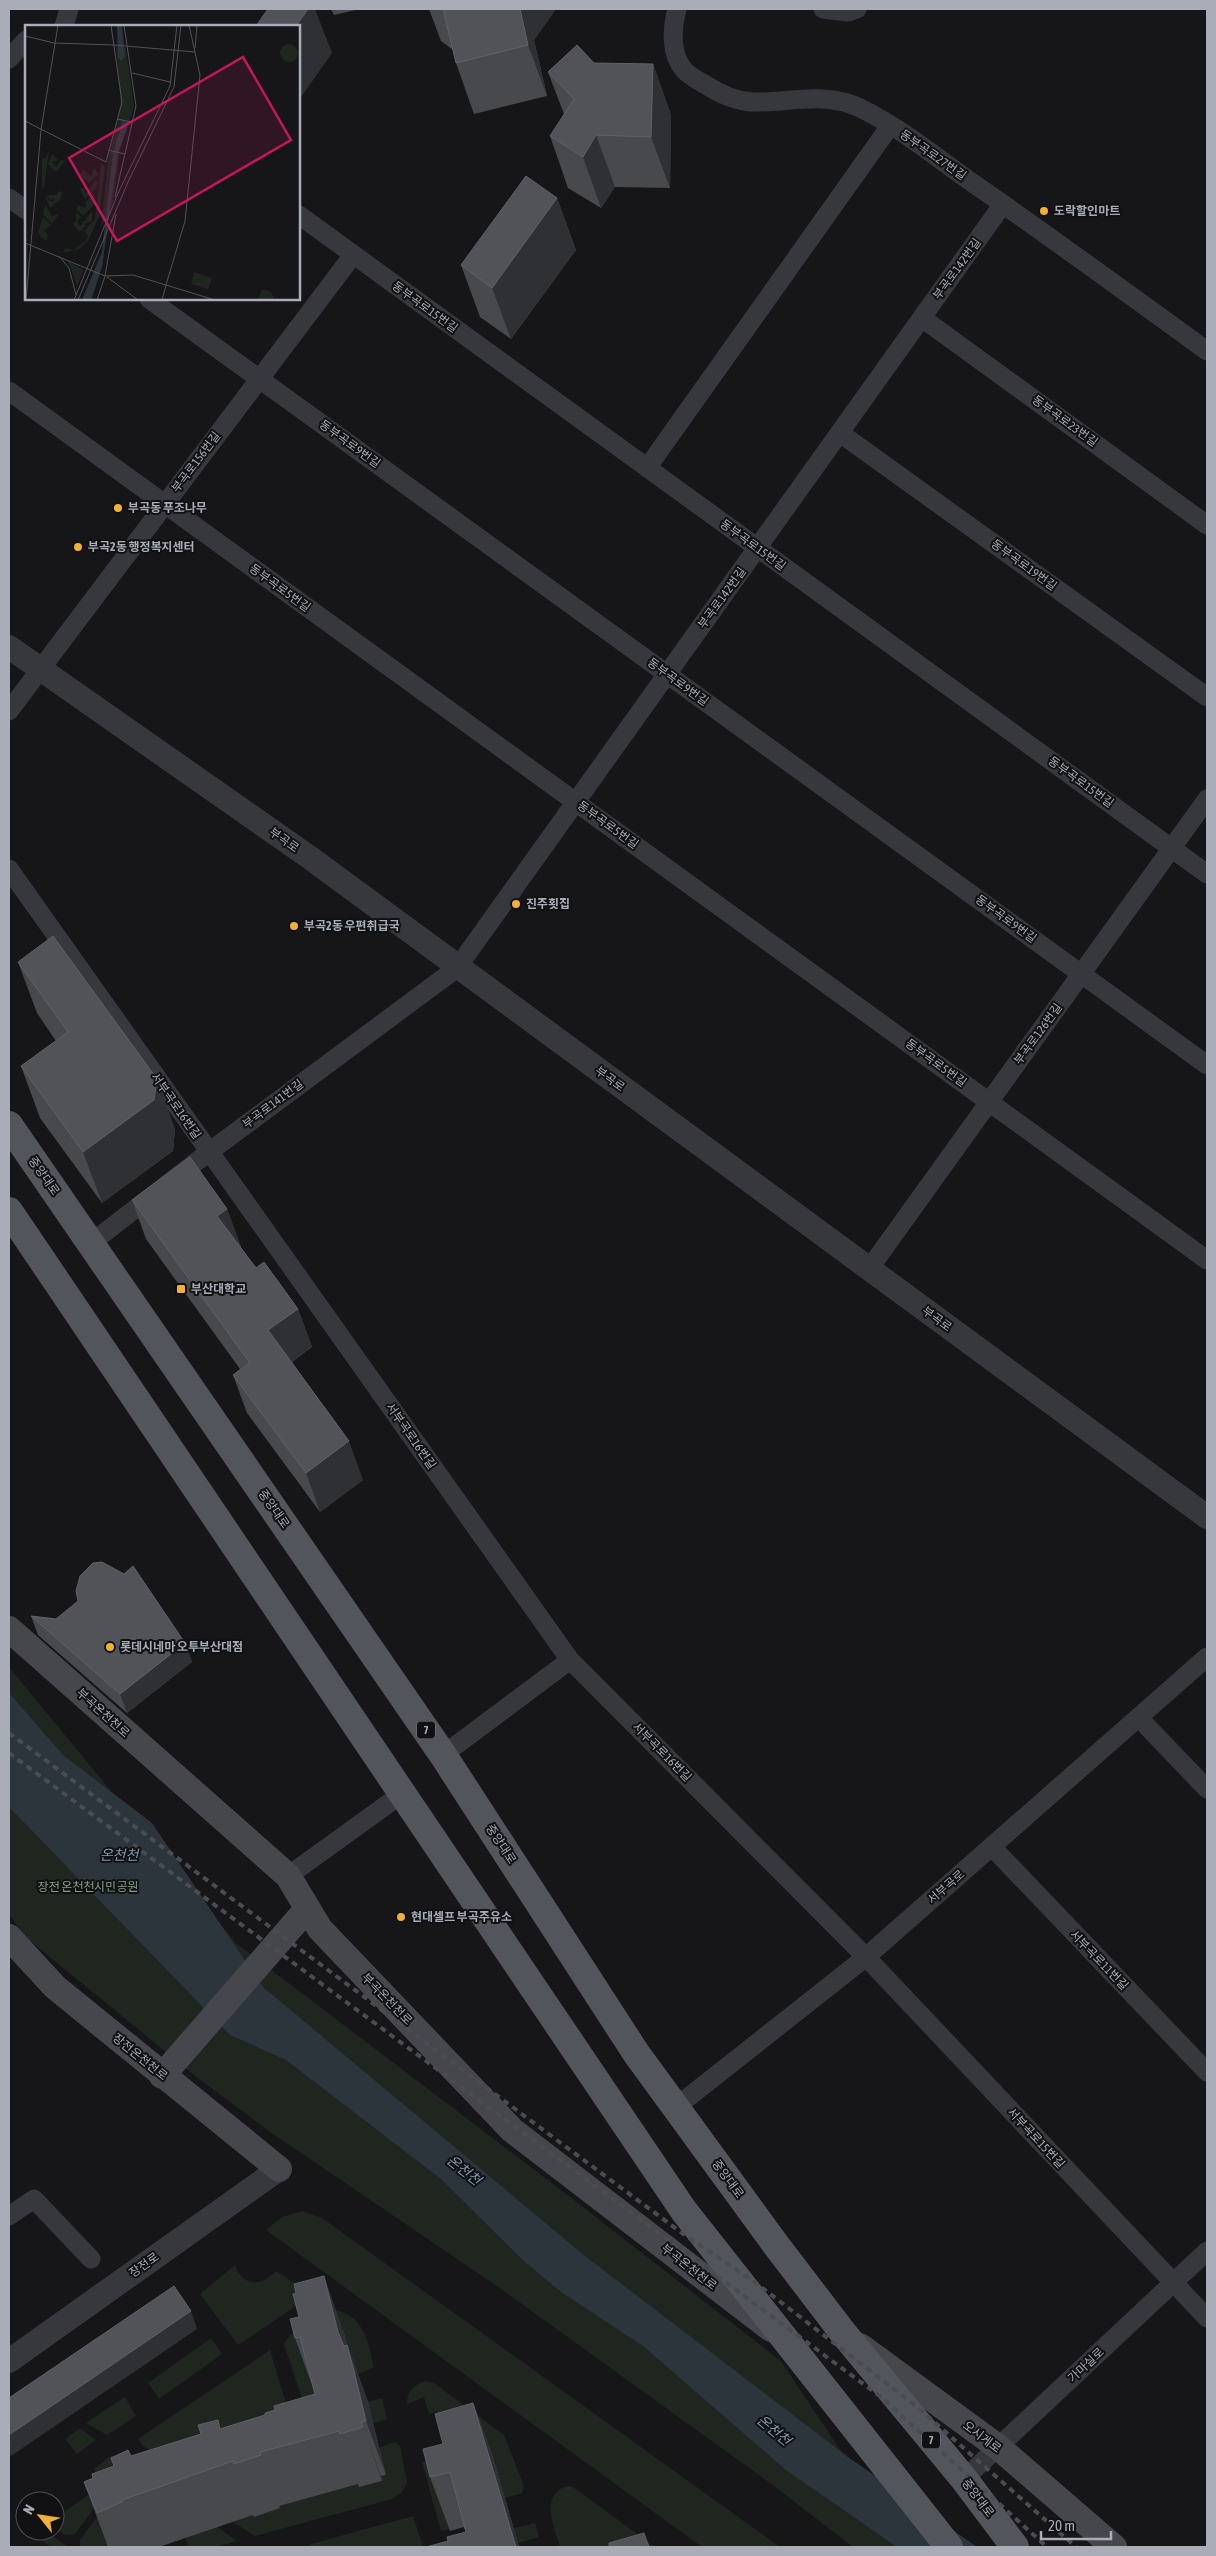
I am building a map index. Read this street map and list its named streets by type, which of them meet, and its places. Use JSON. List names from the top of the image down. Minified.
{"streets":{"main road":["중앙대로","부곡온천천로","7","장전온천천로","오시게로"],"street":["동부곡로27번길","부곡로142번길","동부곡로15번길","동부곡로23번길","동부곡로9번길","부곡로156번길","동부곡로19번길","동부곡로5번길","부곡로","부곡로126번길","부곡로141번길","서부곡로16번길","서부곡로","서부곡로11번길","서부곡로15번길","장전로","가마실로"]},"crossings":[["동부곡로27번길","부곡로142번길"],["부곡로142번길","동부곡로15번길"],["부곡로142번길","동부곡로23번길"],["부곡로142번길","동부곡로9번길"],["부곡로142번길","동부곡로19번길"],["부곡로142번길","동부곡로5번길"],["부곡로142번길","부곡로"],["부곡로142번길","부곡로141번길"],["동부곡로15번길","부곡로156번길"],["동부곡로15번길","부곡로126번길"],["동부곡로9번길","부곡로156번길"],["동부곡로9번길","부곡로126번길"],["부곡로156번길","동부곡로5번길"],["부곡로156번길","부곡로"],["동부곡로5번길","부곡로126번길"],["부곡로","부곡로126번길"],["부곡로","부곡로141번길"],["부곡로141번길","서부곡로16번길"],["부곡로141번길","중앙대로"],["서부곡로16번길","서부곡로"],["서부곡로16번길","서부곡로15번길"],["중앙대로","서부곡로"],["중앙대로","가마실로"],["중앙대로","오시게로"],["서부곡로","서부곡로11번길"],["서부곡로","서부곡로15번길"],["장전온천천로","장전로"],["서부곡로15번길","가마실로"],["가마실로","오시게로"]],"water":["온천천"],"parks":["장전 온천천시민공원"],"places":{"other":["도락할인마트","부곡동 푸조나무","부곡2동 행정복지센터","진주횟집","부곡2동 우편취급국","롯데시네마 오투부산대점","현대셀프 부곡주유소"],"transit":["부산대학교"]},"scale_bar":"20 m","north":"top left"}
